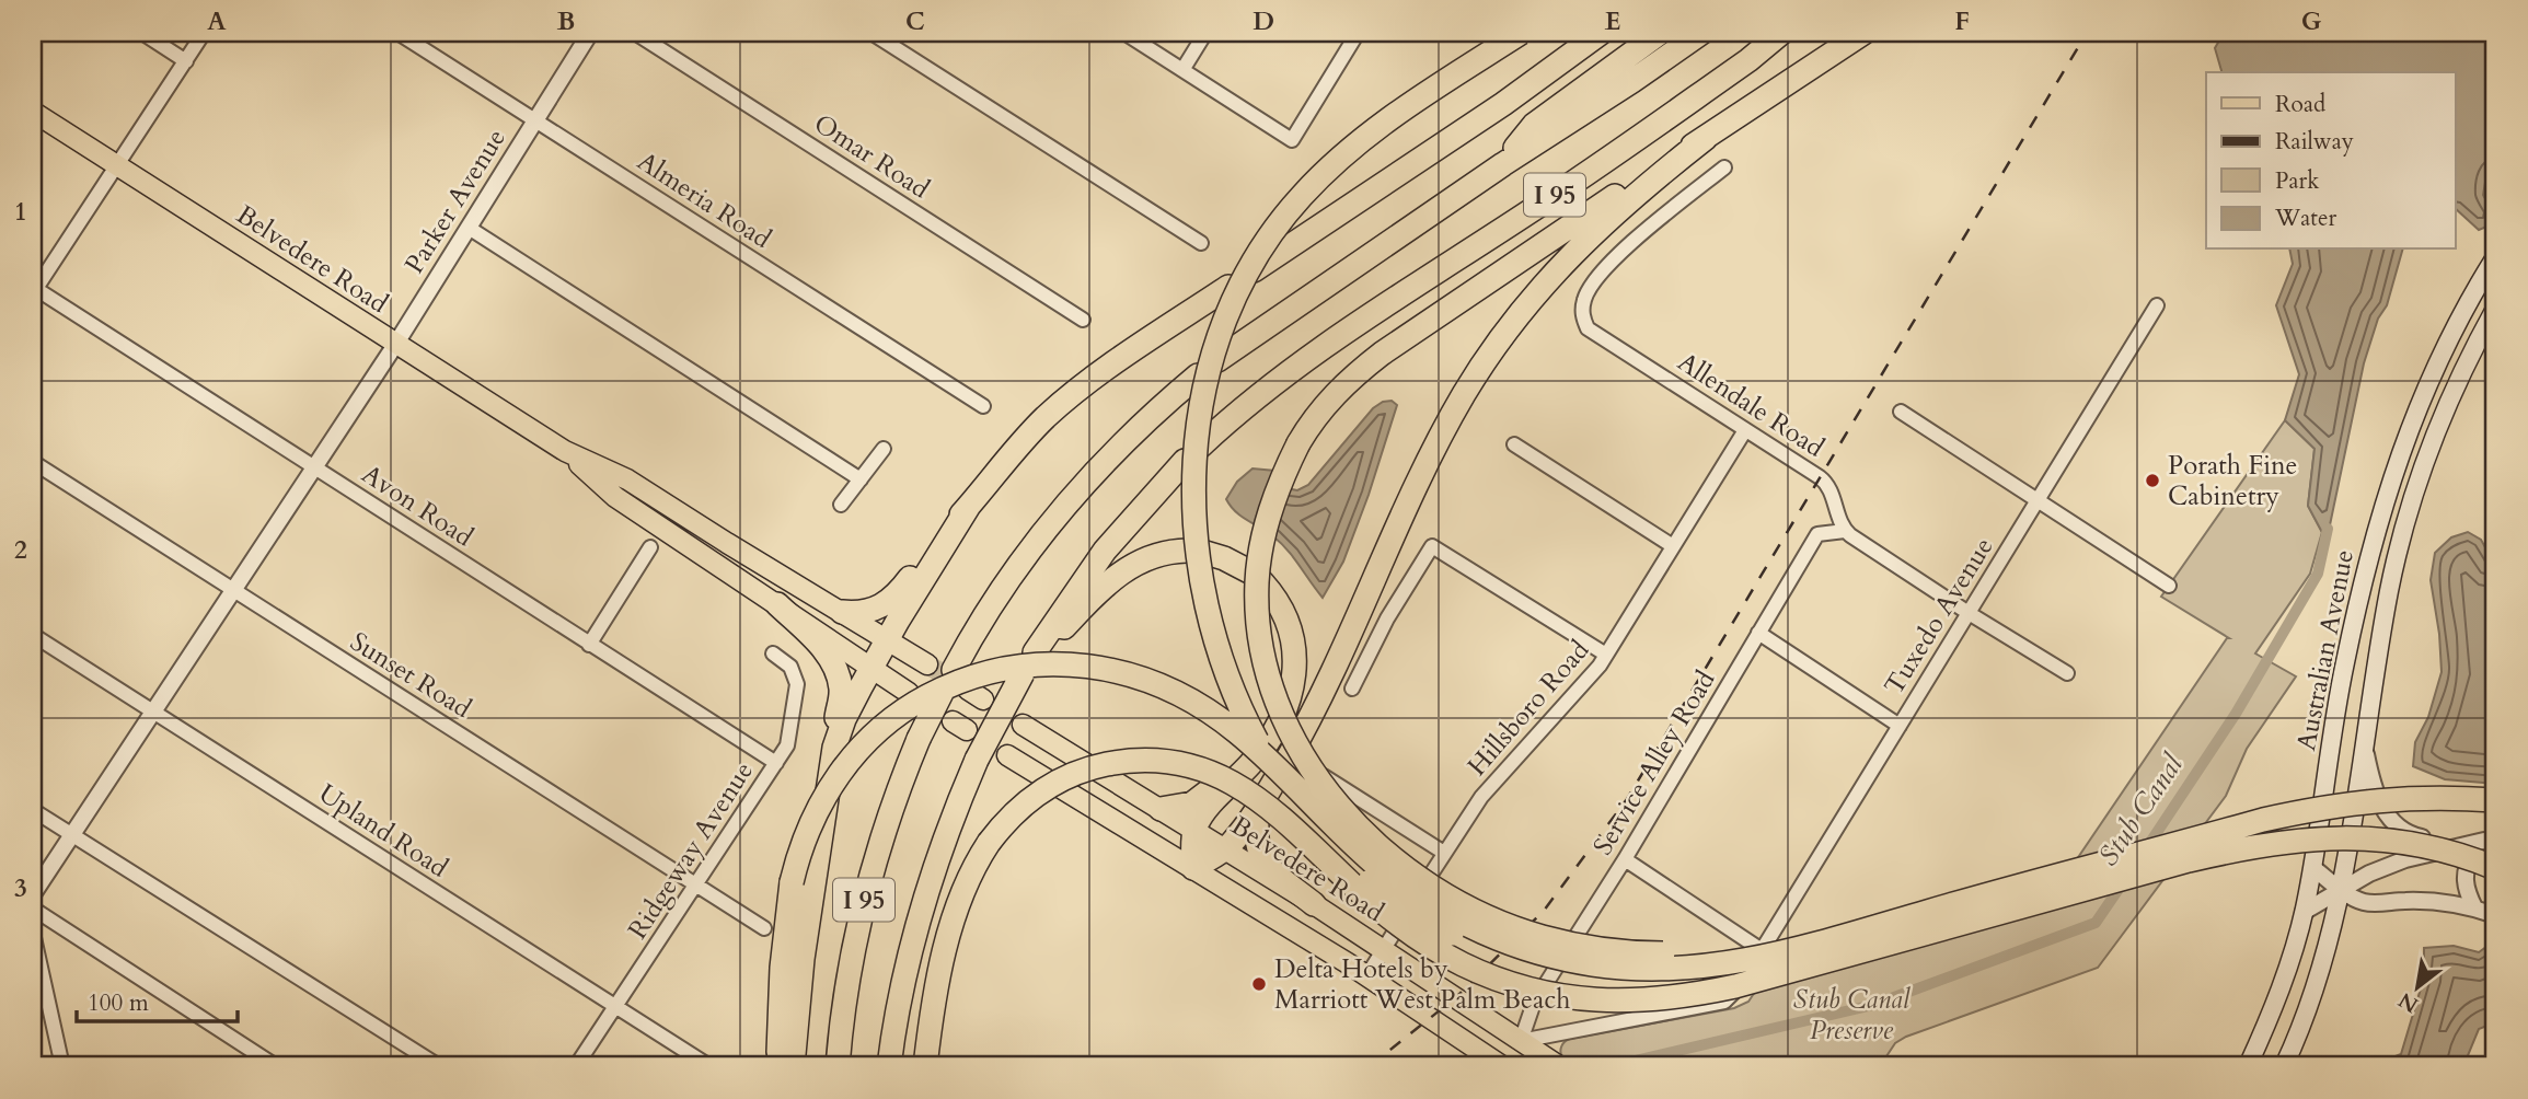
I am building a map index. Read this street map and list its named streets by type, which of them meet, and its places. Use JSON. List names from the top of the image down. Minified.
{"streets":{"highway":["I 95"],"main road":["Belvedere Road","Australian Avenue"],"street":["Omar Road","Almeria Road","Parker Avenue","Allendale Road","Avon Road","Tuxedo Avenue","Sunset Road","Hillsboro Road","Service Alley Road","Upland Road","Ridgeway Avenue"]},"crossings":[["Almeria Road","Parker Avenue"],["Parker Avenue","Belvedere Road"],["Parker Avenue","Avon Road"],["Parker Avenue","Sunset Road"],["Parker Avenue","Upland Road"],["Belvedere Road","Tuxedo Avenue"],["Belvedere Road","Hillsboro Road"],["Belvedere Road","Service Alley Road"],["Allendale Road","Hillsboro Road"],["Allendale Road","Service Alley Road"],["Avon Road","Ridgeway Avenue"],["Tuxedo Avenue","Service Alley Road"],["Sunset Road","Ridgeway Avenue"],["Upland Road","Ridgeway Avenue"]],"water":["Stub Canal"],"parks":["Stub Canal Preserve"],"places":["Porath Fine Cabinetry","Delta Hotels by Marriott West Palm Beach"],"legend":["Road","Railway","Park","Water"],"scale_bar":"100 m","north":"bottom left","grid":{"columns":["A","B","C","D","E","F","G"],"rows":["1","2","3"]}}
